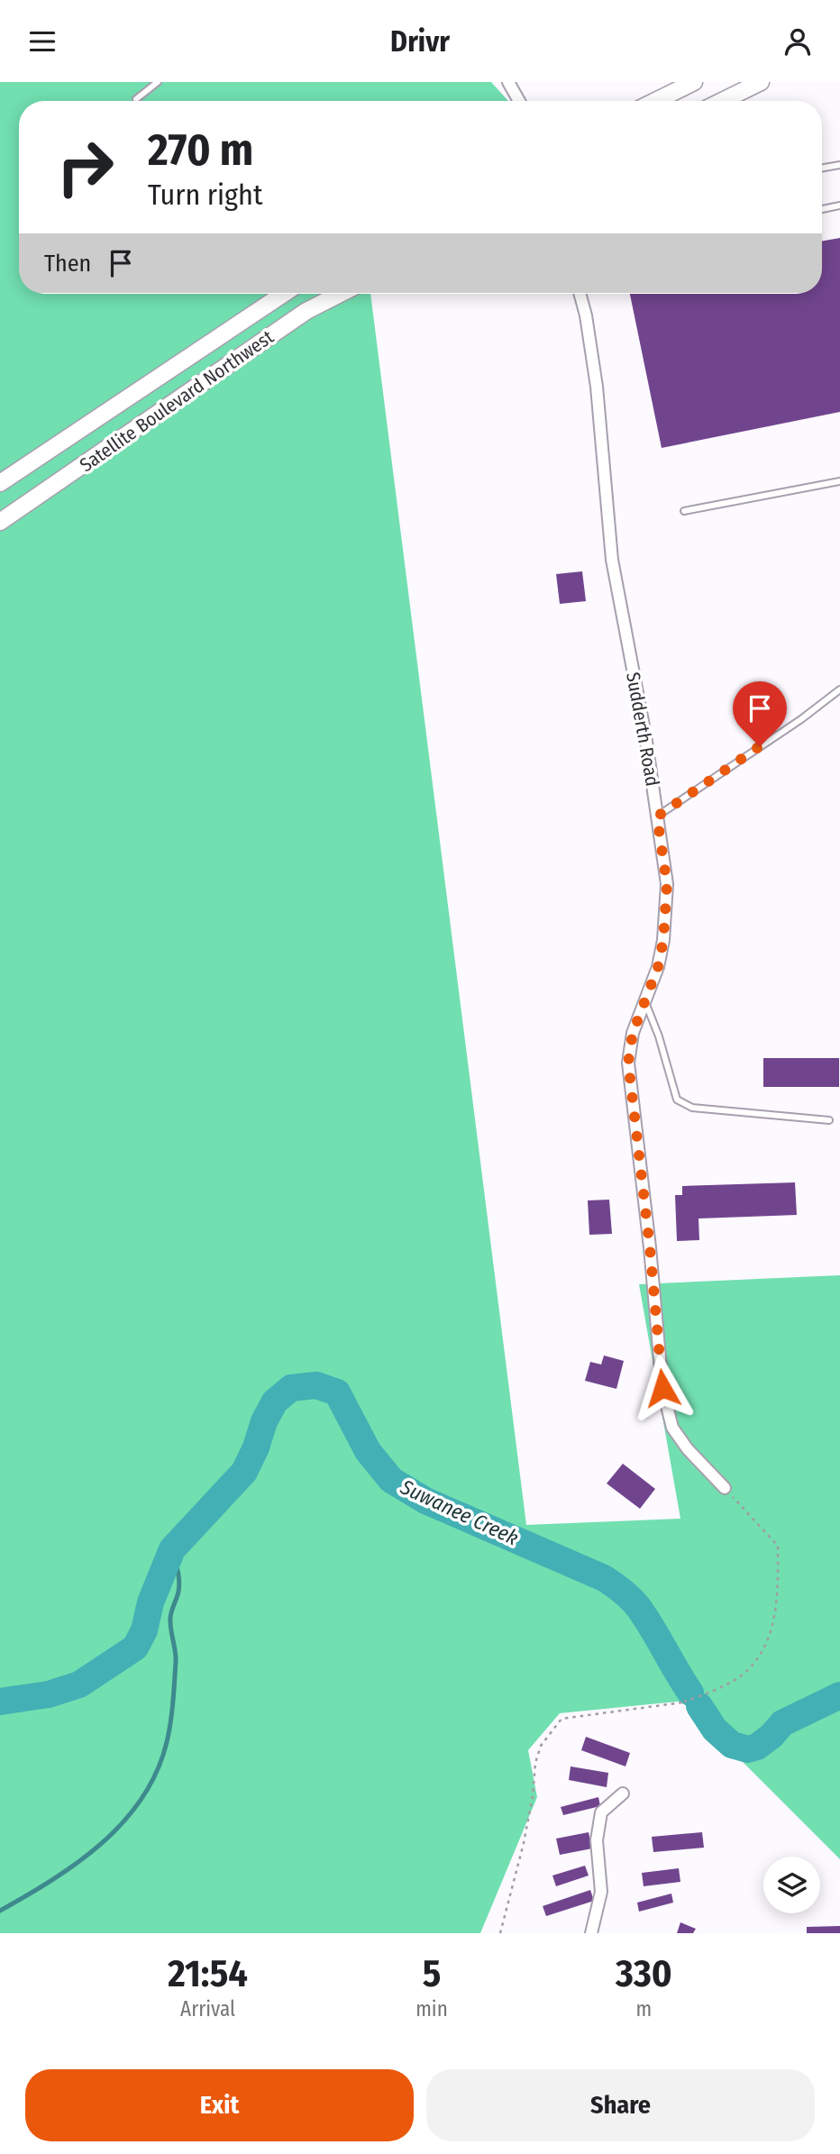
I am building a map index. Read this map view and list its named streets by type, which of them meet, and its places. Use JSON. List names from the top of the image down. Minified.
{"streets":{"main road":["Satellite Boulevard Northwest"],"street":["Sudderth Road"]},"water":["Suwanee Creek"],"page":{"header":"Drivr","turn":["270 m","Turn right"],"then":"Then","eta":["21:54","Arrival","5","min","330","m"],"buttons":["Exit","Share"]}}
